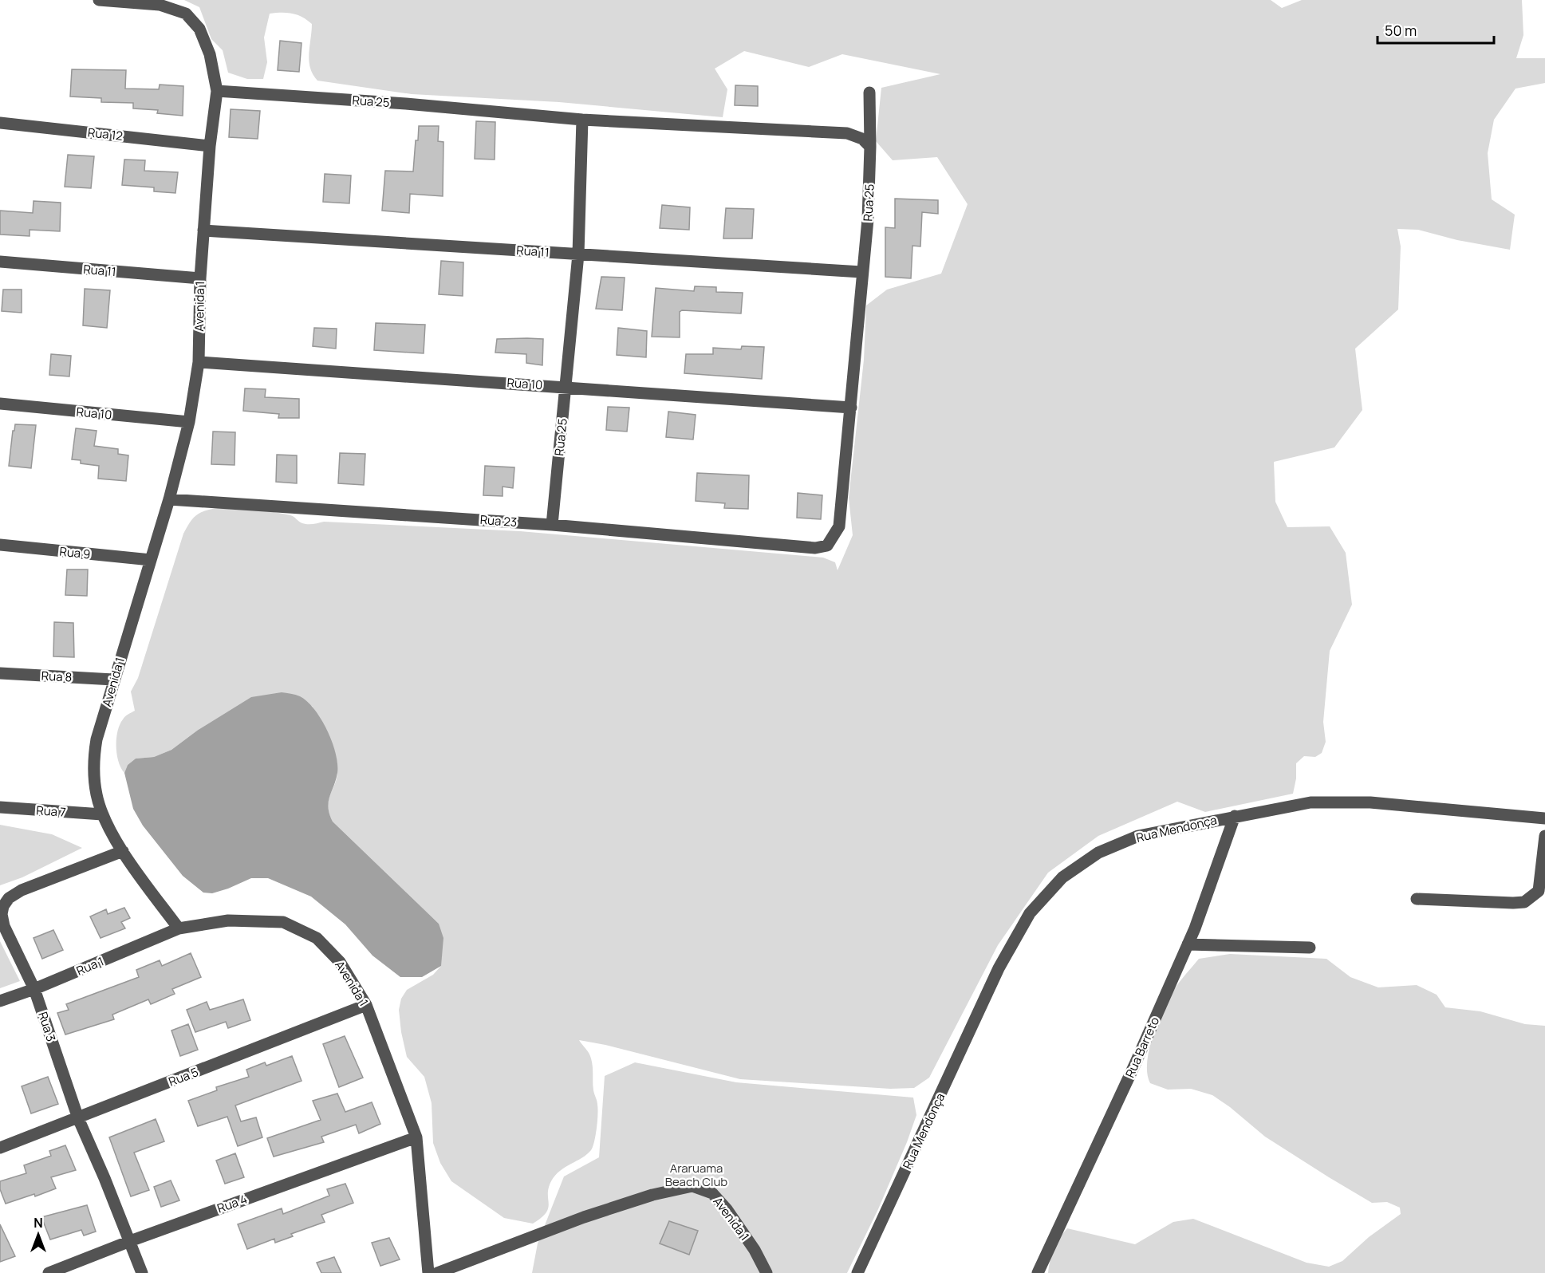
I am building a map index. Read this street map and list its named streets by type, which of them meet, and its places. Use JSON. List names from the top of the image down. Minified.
{"streets":{"street":["Rua 25","Rua 12","Rua 11","Avenida 1","Rua 10","Rua 23","Rua 9","Rua 8","Rua 7","Rua Mendonça","Rua 1","Rua 3","Rua Barreto","Rua 5","Rua 4"]},"crossings":[["Rua 25","Rua 11"],["Rua 25","Avenida 1"],["Rua 25","Rua 10"],["Rua 25","Rua 23"],["Rua 12","Avenida 1"],["Rua 11","Avenida 1"],["Avenida 1","Rua 10"],["Avenida 1","Rua 23"],["Avenida 1","Rua 9"],["Avenida 1","Rua 8"],["Avenida 1","Rua 7"],["Avenida 1","Rua 1"],["Avenida 1","Rua 3"],["Avenida 1","Rua 5"],["Avenida 1","Rua 4"],["Rua Mendonça","Rua Barreto"],["Rua 1","Rua 3"],["Rua 3","Rua 5"],["Rua 3","Rua 4"]],"parks":["Araruama Beach Club"],"scale_bar":"50 m","north":"top"}
